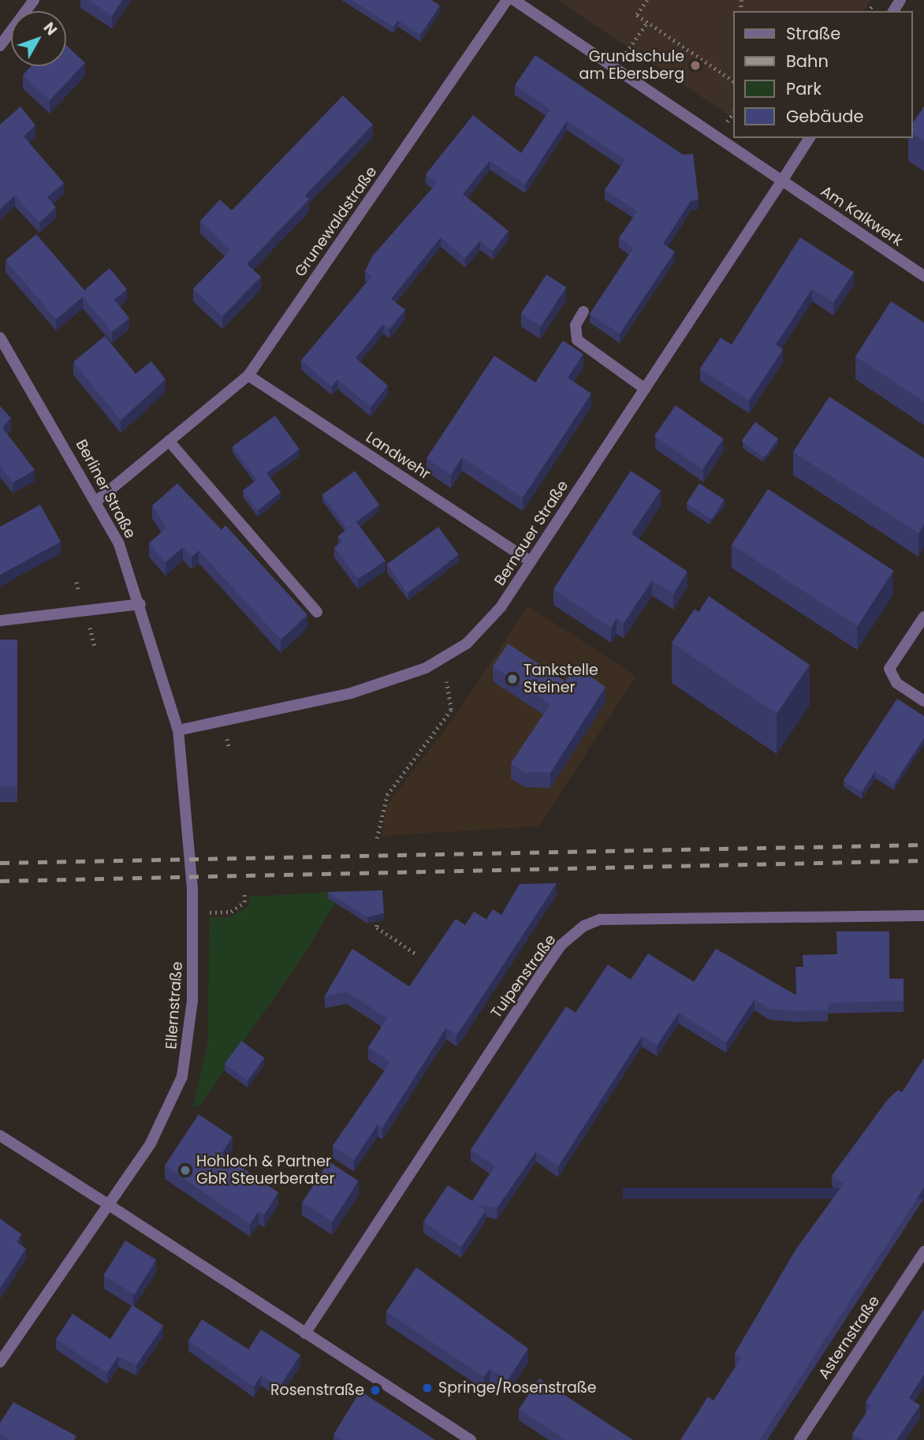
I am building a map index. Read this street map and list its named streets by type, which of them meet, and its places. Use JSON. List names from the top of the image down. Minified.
{"streets":{"street":["Am Kalkwerk","Grunewaldstraße","Landwehr","Berliner Straße","Bernauer Straße","Tulpenstraße","Ellernstraße","Asternstraße"]},"crossings":[["Am Kalkwerk","Bernauer Straße"],["Grunewaldstraße","Landwehr"],["Grunewaldstraße","Berliner Straße"],["Landwehr","Bernauer Straße"],["Berliner Straße","Bernauer Straße"],["Berliner Straße","Ellernstraße"],["Bernauer Straße","Ellernstraße"]],"places":["Grundschule am Ebersberg","Tankstelle Steiner","Hohloch & Partner GbR Steuerberater","Springe/Rosenstraße","Rosenstraße"],"legend":["Straße","Bahn","Park","Gebäude"],"north":"top right"}
